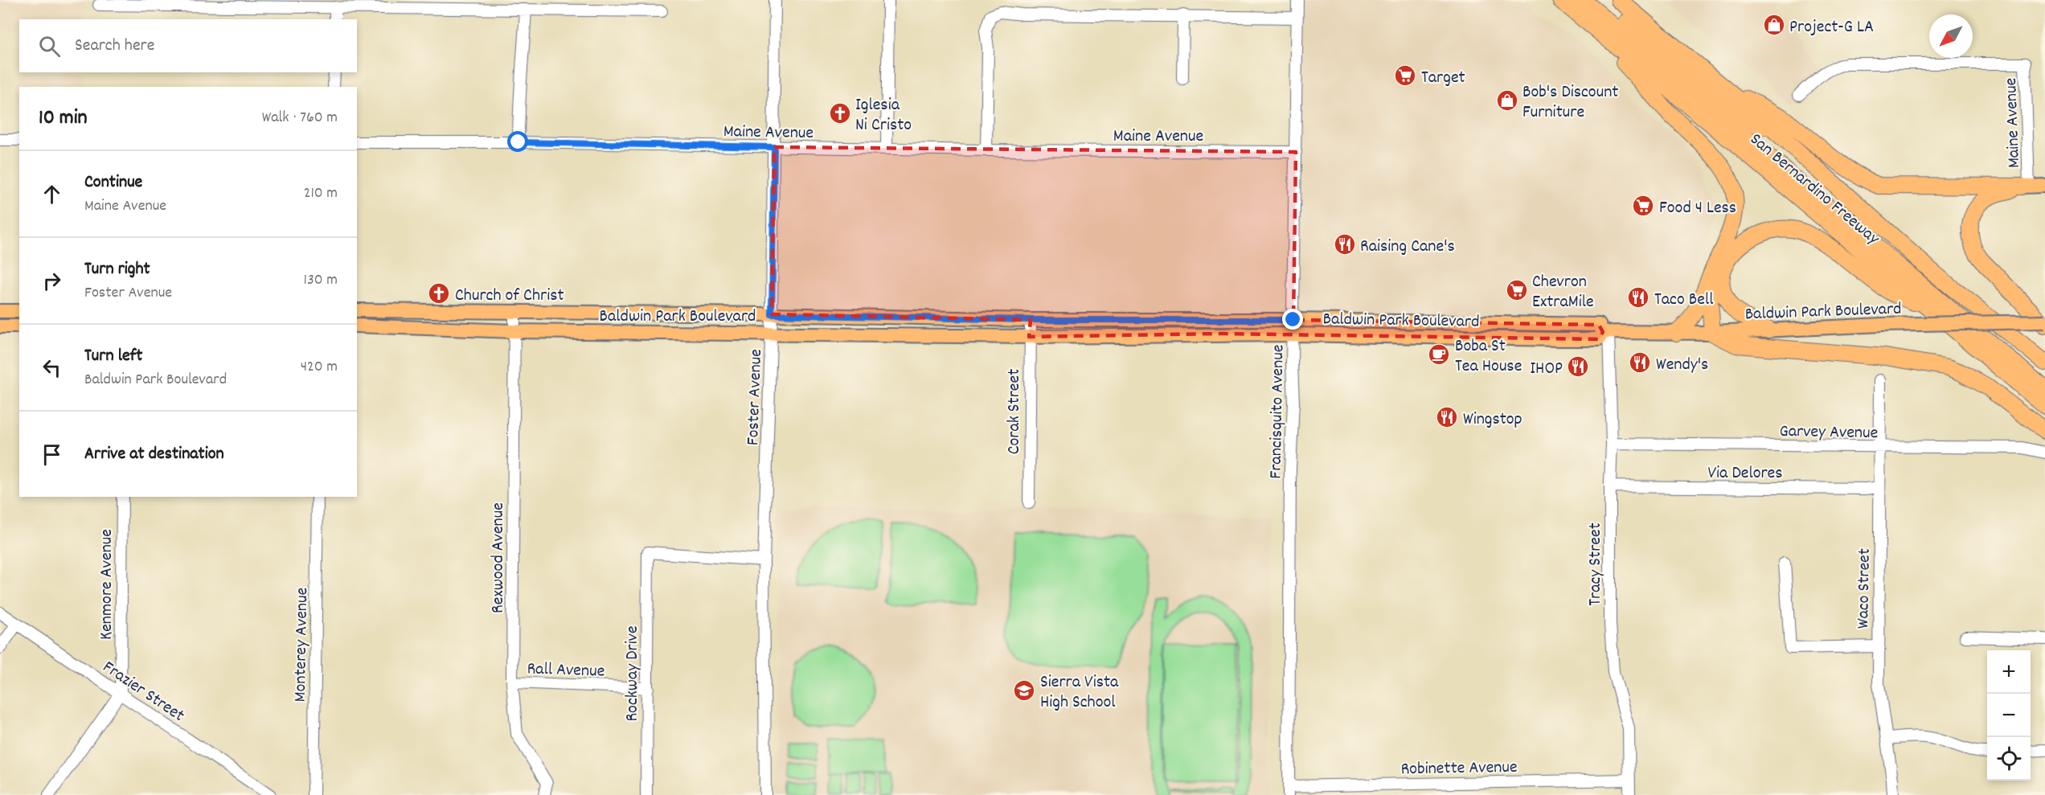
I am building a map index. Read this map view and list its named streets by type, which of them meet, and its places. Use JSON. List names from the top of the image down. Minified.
{"streets":{"highway":["San Bernardino Freeway"],"main road":["Baldwin Park Boulevard"],"street":["Maine Avenue","Foster Avenue","Corak Street","Francisquito Avenue","Garvey Avenue","Via Delores","Rexwood Avenue","Tracy Street","Kenmore Avenue","Waco Street","Monterey Avenue","Rall Avenue","Rockway Drive","Frazier Street","Robinette Avenue"]},"crossings":[["Maine Avenue","Foster Avenue"],["Maine Avenue","Francisquito Avenue"],["Baldwin Park Boulevard","Foster Avenue"],["Baldwin Park Boulevard","Corak Street"],["Baldwin Park Boulevard","Francisquito Avenue"],["Baldwin Park Boulevard","Rexwood Avenue"],["Baldwin Park Boulevard","Tracy Street"],["Foster Avenue","Rockway Drive"],["Francisquito Avenue","Robinette Avenue"],["Garvey Avenue","Tracy Street"],["Garvey Avenue","Waco Street"],["Via Delores","Tracy Street"],["Via Delores","Waco Street"],["Rexwood Avenue","Rall Avenue"],["Tracy Street","Robinette Avenue"],["Kenmore Avenue","Frazier Street"],["Rall Avenue","Rockway Drive"]],"places":{"shop":["Project-G LA","Bob's Discount Furniture"],"supermarket":["Target","Food 4 Less","Chevron ExtraMile"],"church":["Iglesia Ni Cristo","Church of Christ"],"restaurant":["Raising Cane's","Taco Bell","Wendy's","IHOP","Wingstop"],"cafe":["Boba St Tea House"],"school or university":["Sierra Vista High School"]},"north":"bottom left","page":{"search":"Search here","heading":["10 min","Walk · 760 m"],"list":[["Continue","Maine Avenue","210 m"],["Turn right","Foster Avenue","130 m"],["Turn left","Baldwin Park Boulevard","420 m"],"Arrive at destination"],"map_buttons":["+","−"]}}
